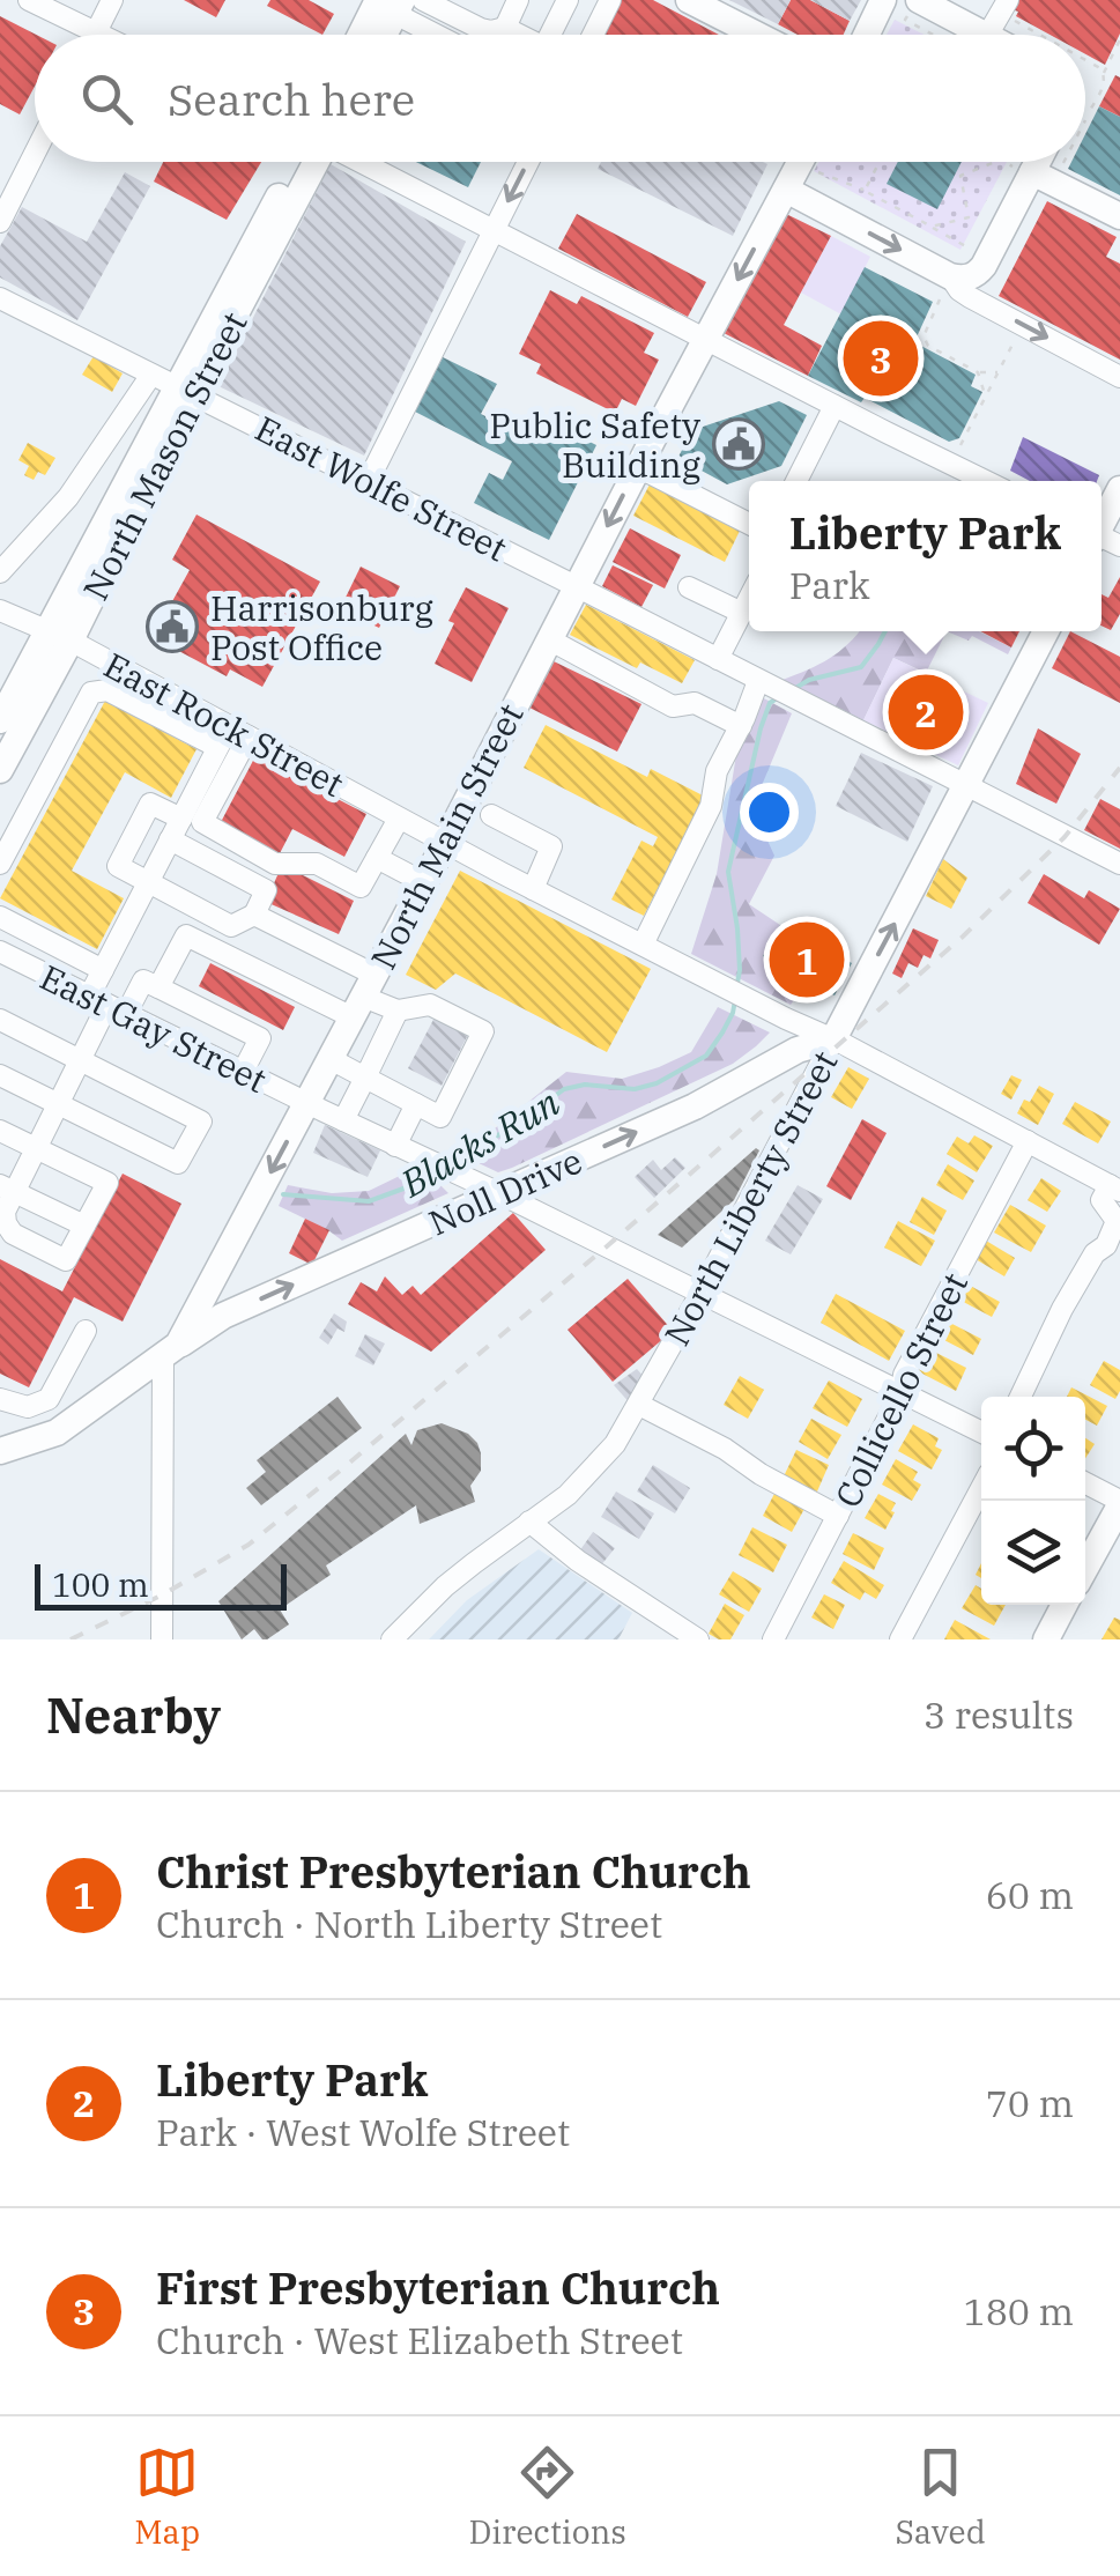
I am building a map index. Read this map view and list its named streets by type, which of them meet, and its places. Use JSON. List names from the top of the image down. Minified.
{"streets":{"main road":["North Mason Street","North Main Street","Noll Drive","North Liberty Street"],"street":["East Wolfe Street","East Rock Street","East Gay Street","Collicello Street"]},"crossings":[["North Mason Street","East Wolfe Street"],["North Mason Street","East Rock Street"],["East Wolfe Street","North Main Street"],["East Wolfe Street","North Liberty Street"],["East Rock Street","North Main Street"],["East Rock Street","Noll Drive"],["East Rock Street","North Liberty Street"],["East Rock Street","Collicello Street"],["North Main Street","East Gay Street"],["North Main Street","Noll Drive"],["East Gay Street","Noll Drive"],["East Gay Street","North Liberty Street"],["East Gay Street","Collicello Street"],["Noll Drive","North Liberty Street"]],"one_way":["North Main Street","Noll Drive"],"water":["Blacks Run"],"places":{"public building":["Public Safety Building","Harrisonburg Post Office"]},"scale_bar":"100 m","page":{"search":"Search here","pins":["3","2","1"],"popup":["Liberty Park","Park"],"scale":"100 m","heading":["Nearby","3 results"],"list":[{"mark":"1","name":"Christ Presbyterian Church","note":"Church · North Liberty Street","value":"60 m"},{"mark":"2","name":"Liberty Park","note":"Park · West Wolfe Street","value":"70 m"},{"mark":"3","name":"First Presbyterian Church","note":"Church · West Elizabeth Street","value":"180 m"}],"nav":["Map","Directions","Saved"]}}
